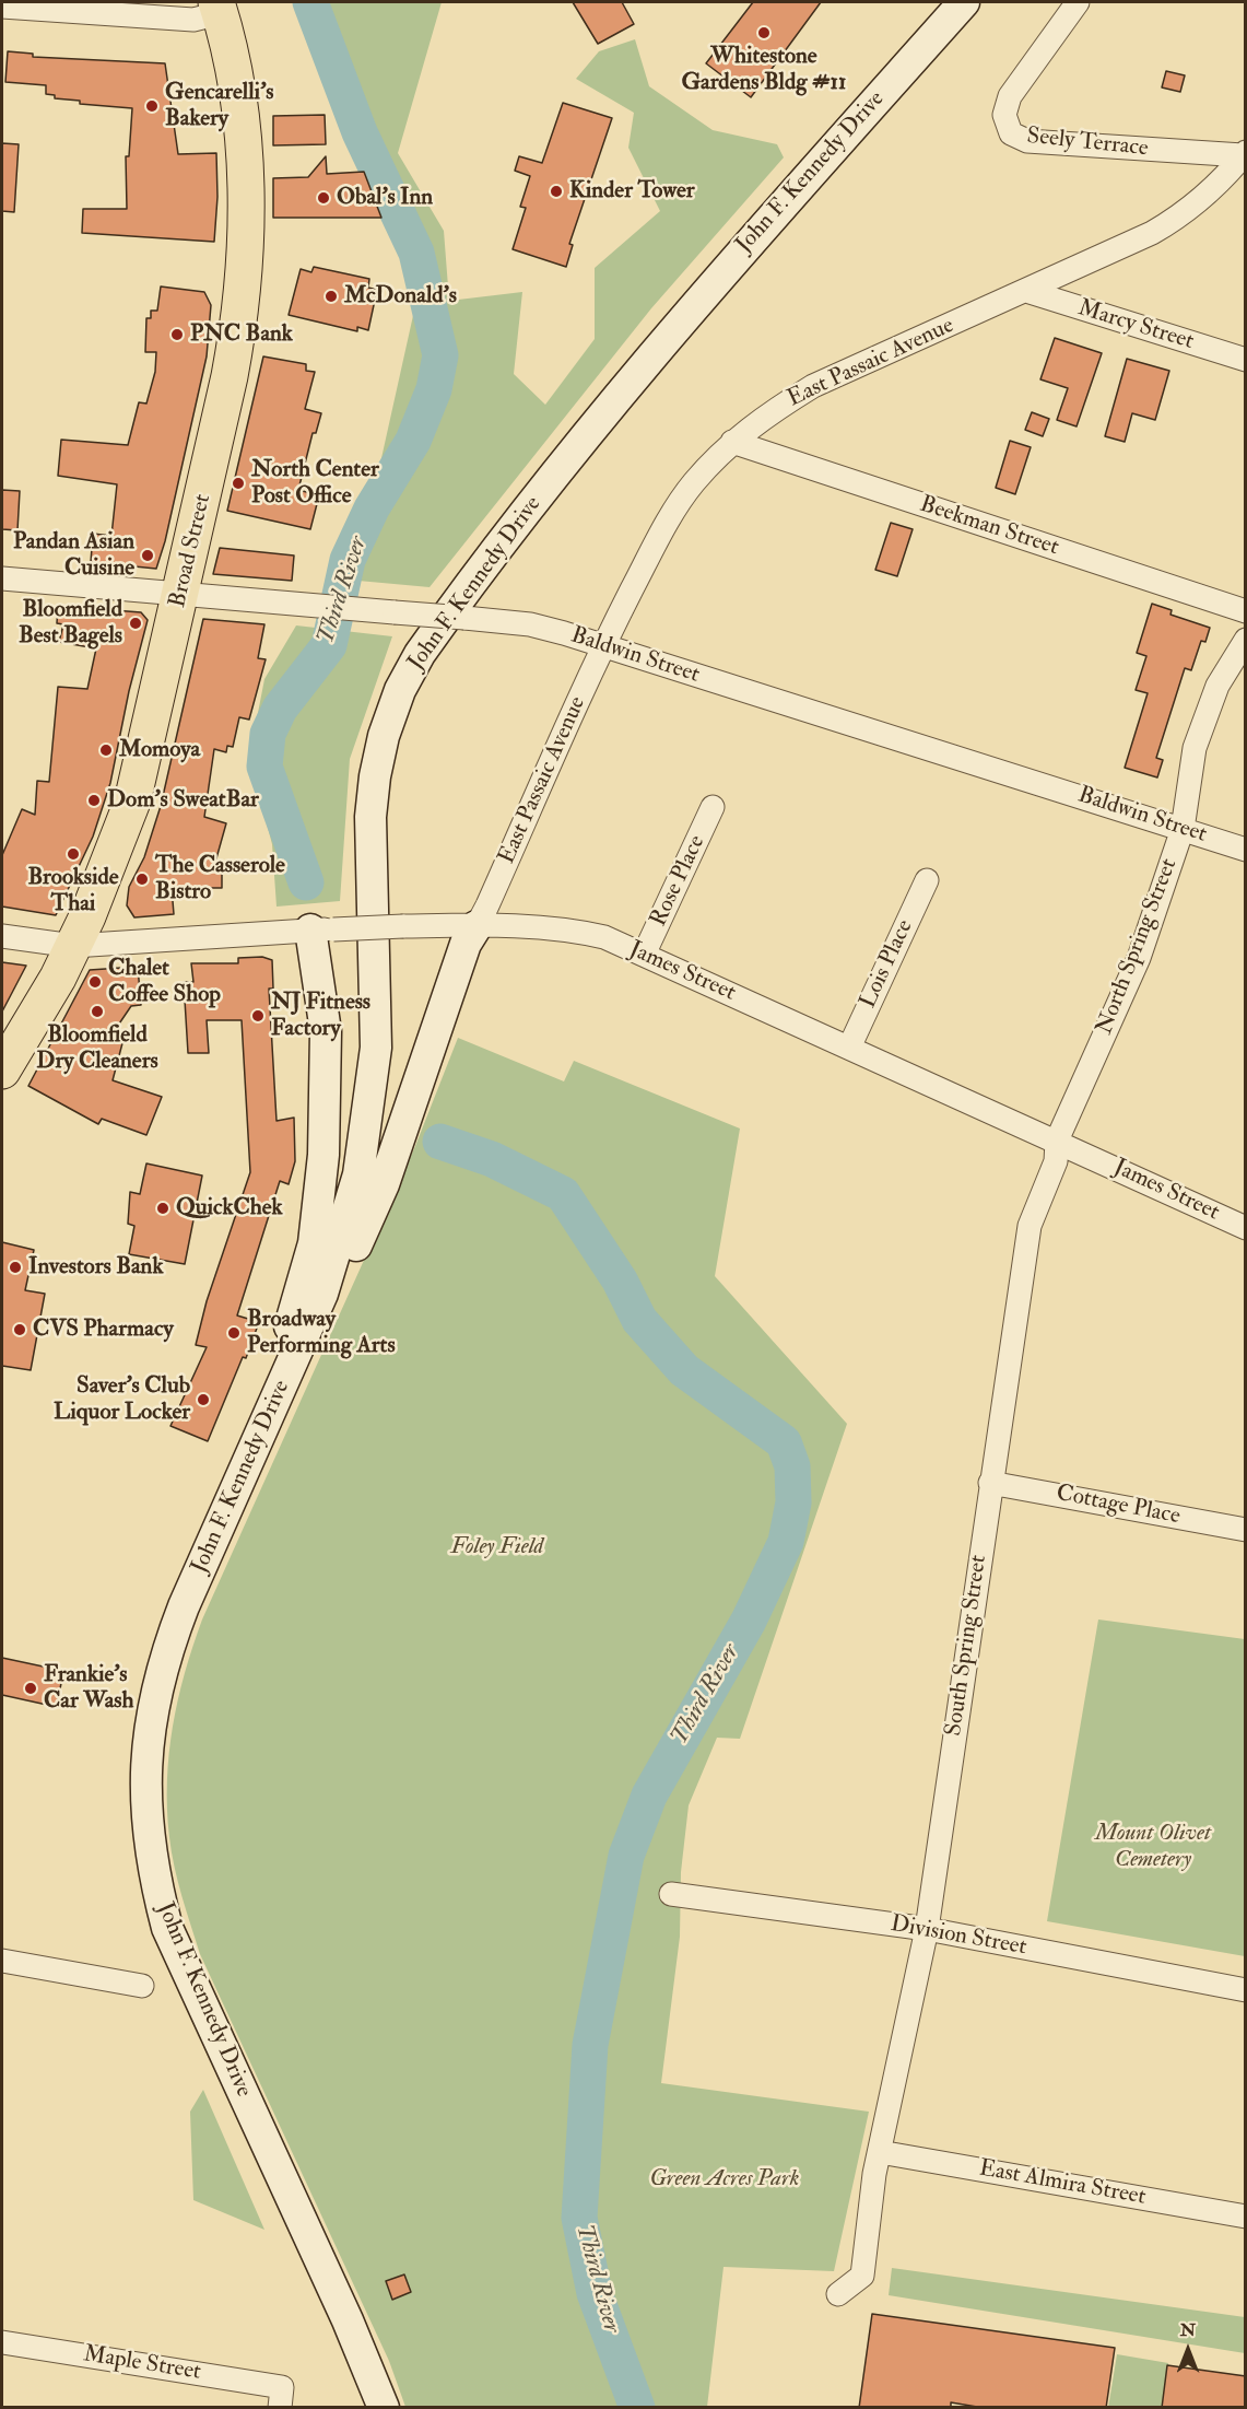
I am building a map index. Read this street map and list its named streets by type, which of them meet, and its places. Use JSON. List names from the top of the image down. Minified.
{"streets":{"main road":["John F. Kennedy Drive","Broad Street"],"street":["Seely Terrace","Marcy Street","East Passaic Avenue","Beekman Street","Baldwin Street","Rose Place","North Spring Street","Lois Place","James Street","Cottage Place","South Spring Street","Division Street","East Almira Street","Maple Street"]},"crossings":[["Seely Terrace","East Passaic Avenue"],["Marcy Street","East Passaic Avenue"],["East Passaic Avenue","Beekman Street"],["East Passaic Avenue","Baldwin Street"],["East Passaic Avenue","James Street"],["Broad Street","Baldwin Street"],["Broad Street","James Street"],["Baldwin Street","North Spring Street"],["Rose Place","James Street"],["North Spring Street","James Street"],["North Spring Street","South Spring Street"],["Lois Place","James Street"],["James Street","South Spring Street"],["Cottage Place","South Spring Street"],["South Spring Street","Division Street"],["South Spring Street","East Almira Street"]],"water":["Third River"],"parks":["Foley Field","Mount Olivet Cemetery","Green Acres Park"],"places":["Whitestone Gardens Bldg #11","Gencarelli's Bakery","Kinder Tower","Obal's Inn","McDonald's","PNC Bank","North Center Post Office","Pandan Asian Cuisine","Bloomfield Best Bagels","Momoya","Dom's SweatBar","Brookside Thai","The Casserole Bistro","Chalet Coffee Shop","Bloomfield Dry Cleaners","NJ Fitness Factory","QuickChek","Investors Bank","CVS Pharmacy","Broadway Performing Arts","Saver's Club Liquor Locker","Frankie's Car Wash"],"north":"top"}
